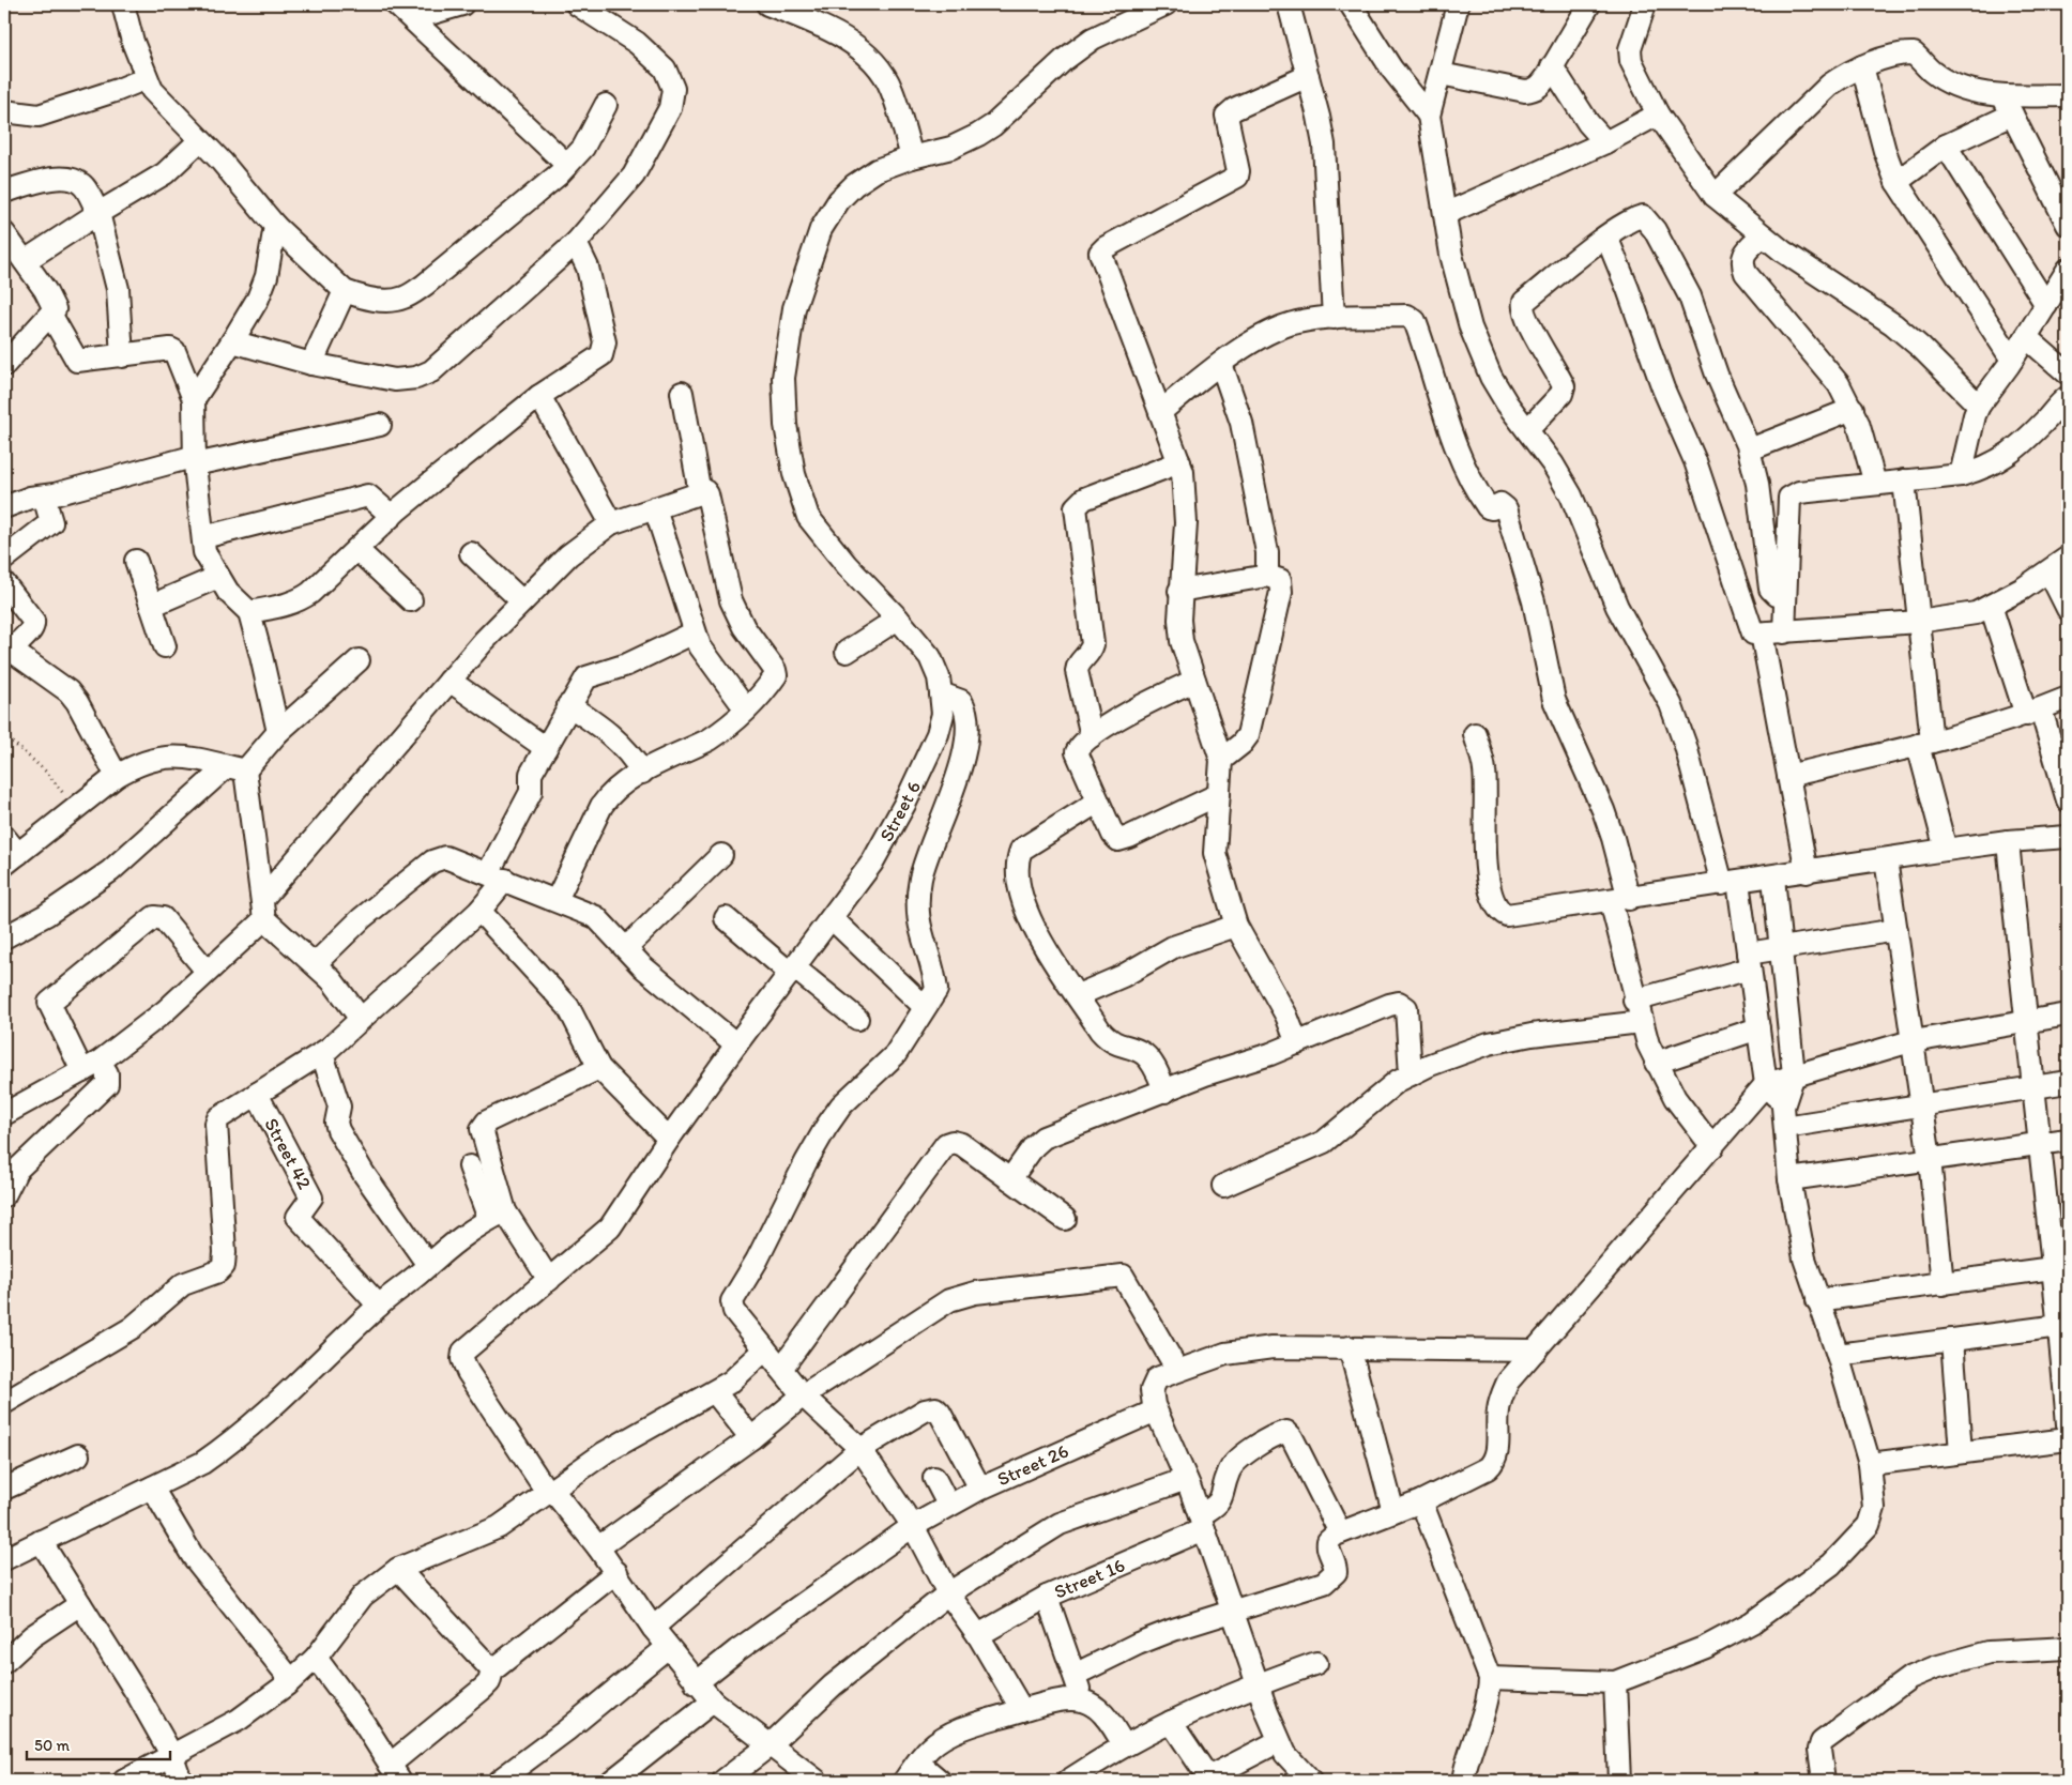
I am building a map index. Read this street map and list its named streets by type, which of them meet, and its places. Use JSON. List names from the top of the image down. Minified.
{"streets":{"street":["Street 6","Street 42","Street 26","Street 16"]},"crossings":[["Street 6","Street 26"]],"scale_bar":"50 m"}
